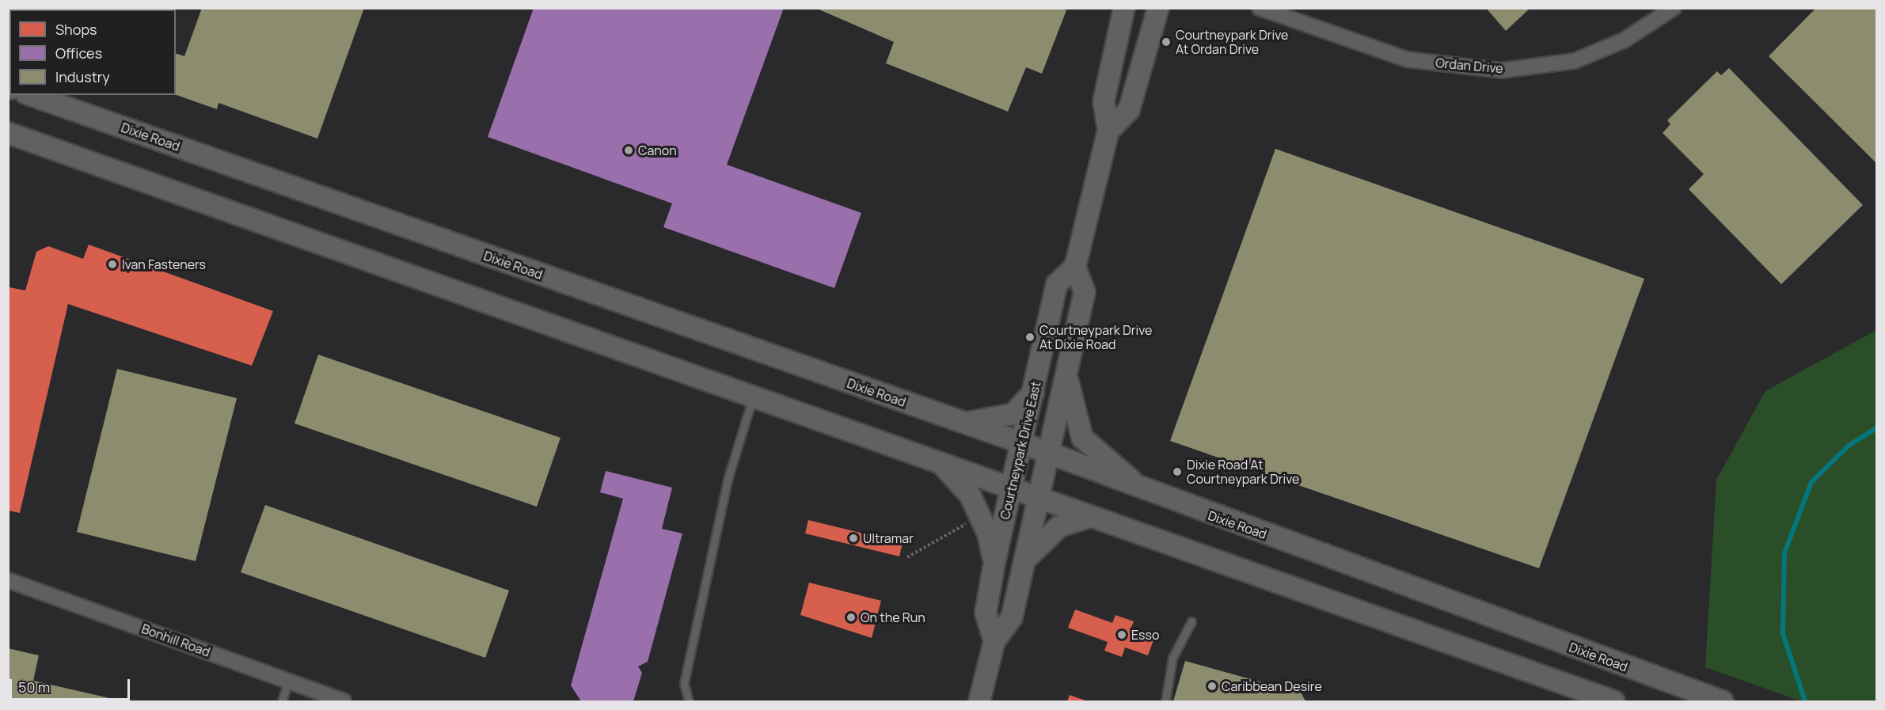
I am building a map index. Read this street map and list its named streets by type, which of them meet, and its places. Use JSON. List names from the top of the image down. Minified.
{"streets":{"main road":["Dixie Road","Courtneypark Drive East"],"street":["Ordan Drive","Bonhill Road"]},"crossings":[["Dixie Road","Courtneypark Drive East"]],"places":["Courtneypark Drive At Ordan Drive","Canon","Ivan Fasteners","Courtneypark Drive At Dixie Road","Dixie Road At Courtneypark Drive","Ultramar","On the Run","Esso","Caribbean Desire"],"legend":["Shops","Offices","Industry"],"scale_bar":"50 m"}
